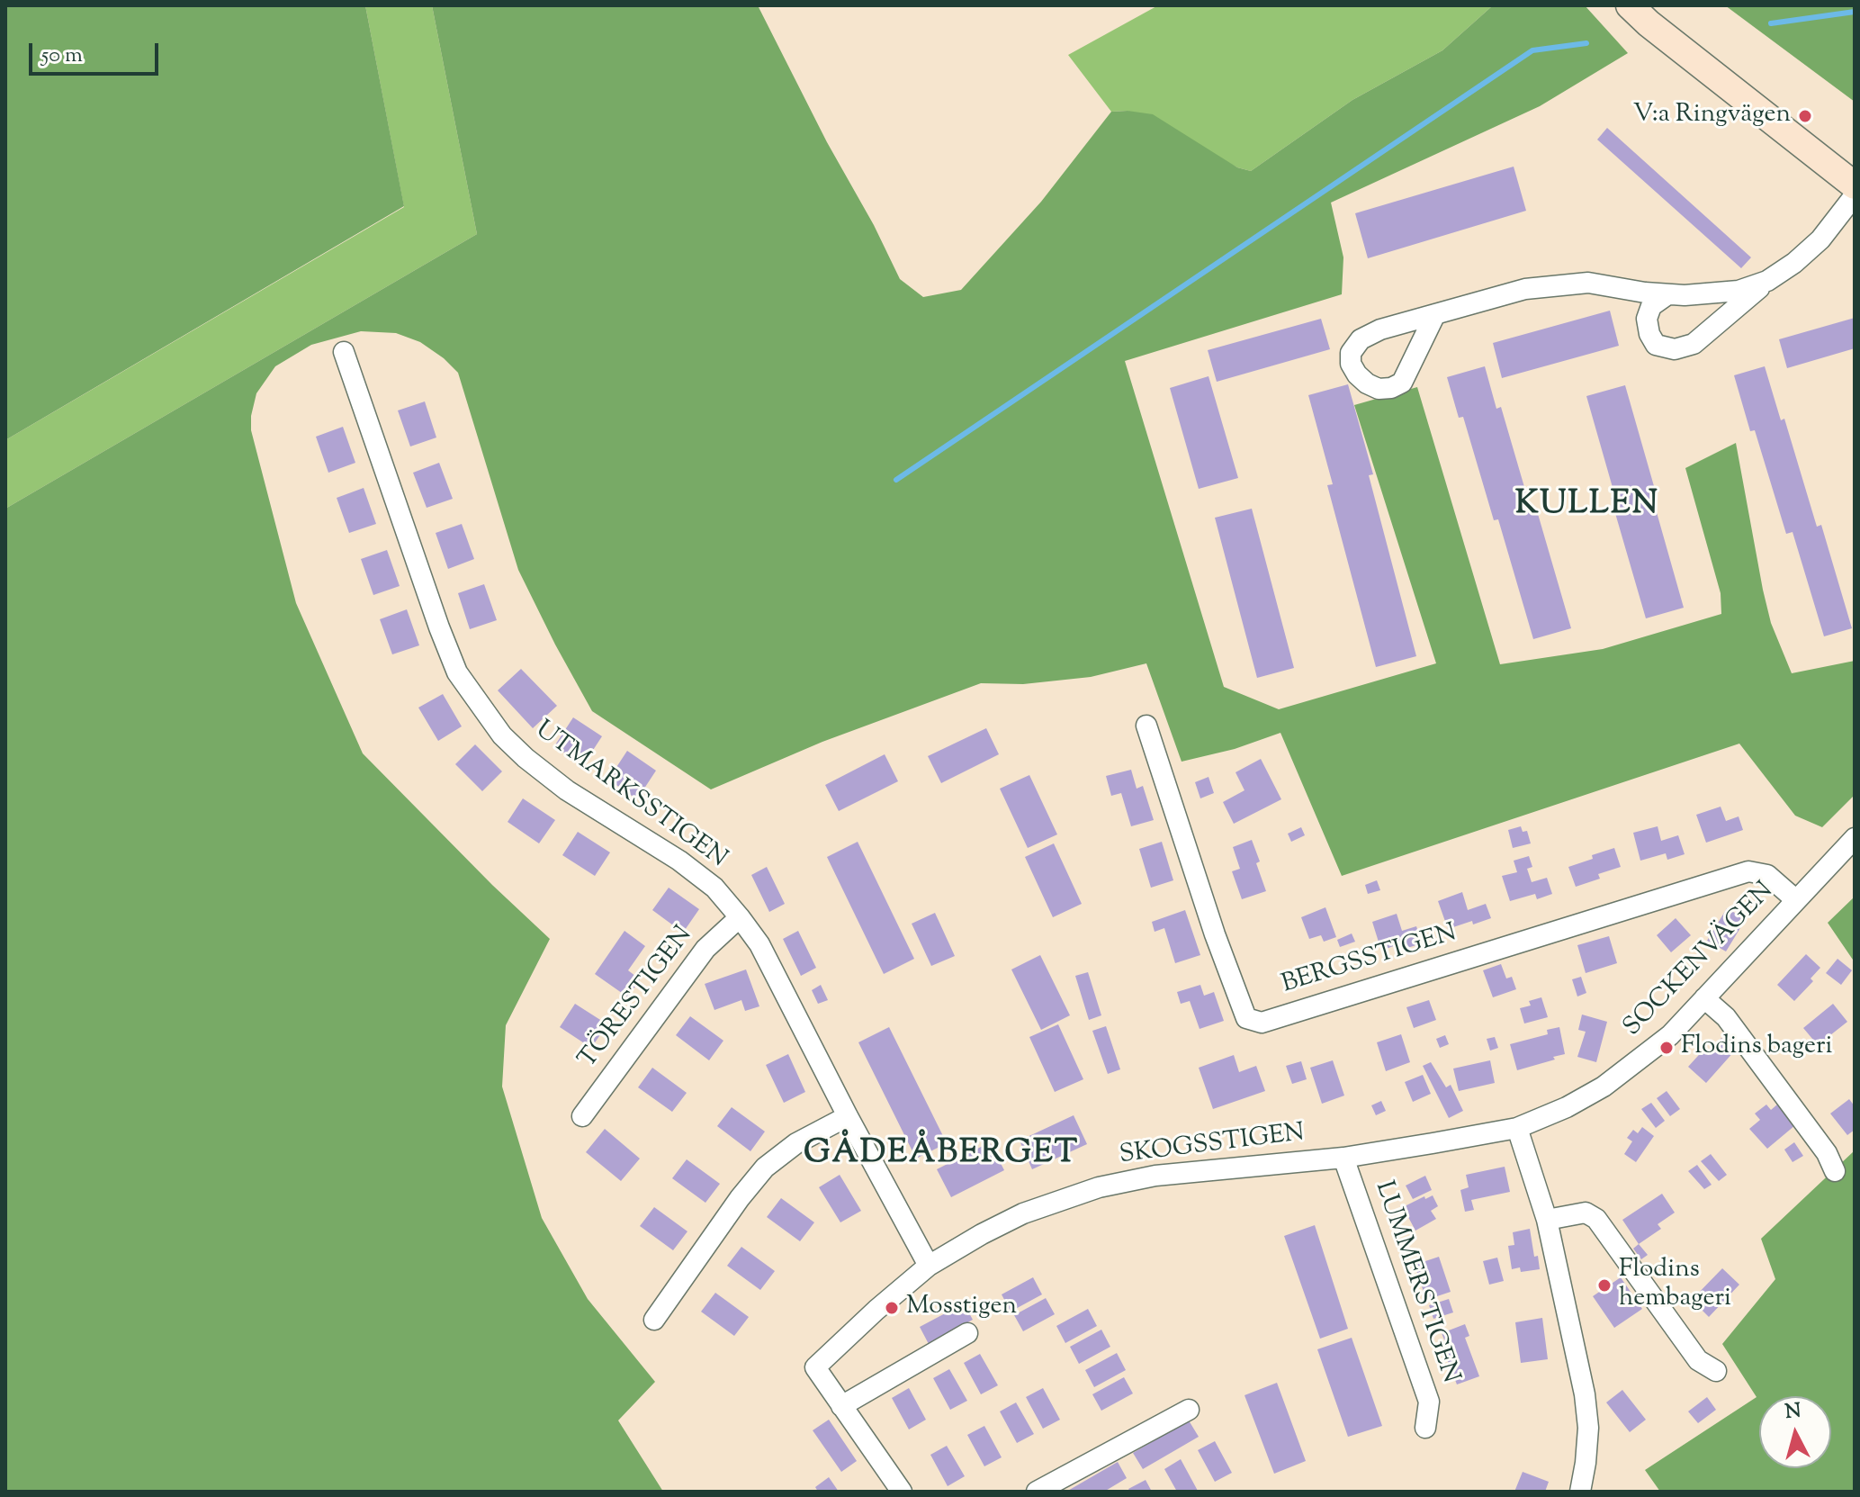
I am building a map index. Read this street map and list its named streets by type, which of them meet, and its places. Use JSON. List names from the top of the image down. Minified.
{"streets":{"street":["UTMARKSSTIGEN","BERGSSTIGEN","SOCKENVÄGEN","TÖRESTIGEN","SKOGSSTIGEN","LUMMERSTIGEN"]},"crossings":[["UTMARKSSTIGEN","TÖRESTIGEN"],["UTMARKSSTIGEN","SKOGSSTIGEN"],["BERGSSTIGEN","SOCKENVÄGEN"],["SOCKENVÄGEN","SKOGSSTIGEN"],["SKOGSSTIGEN","LUMMERSTIGEN"]],"districts":["KULLEN","GÅDEÅBERGET"],"places":["V:a Ringvägen","Flodins bageri","Flodins hembageri","Mosstigen"],"scale_bar":"50 m","north":"top"}
